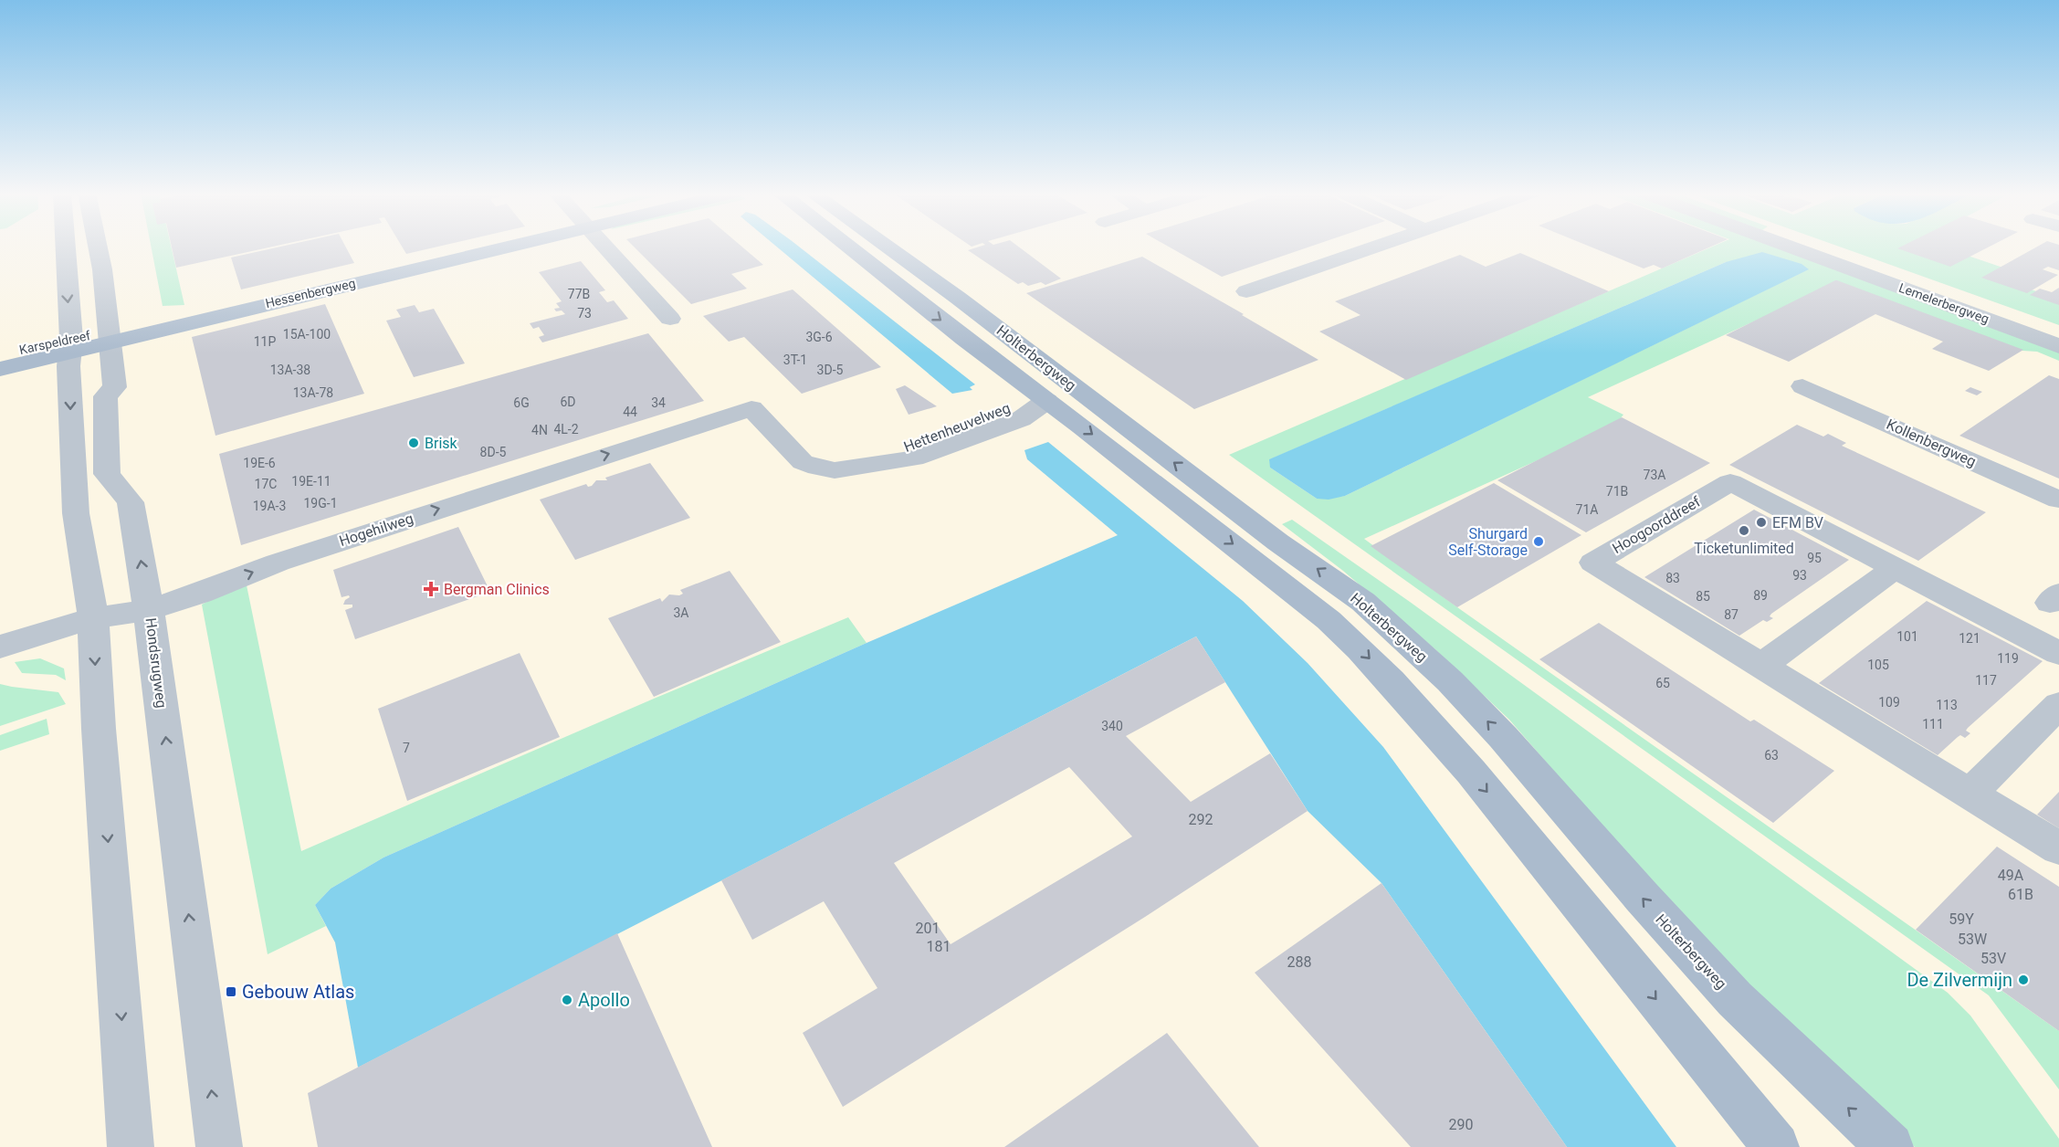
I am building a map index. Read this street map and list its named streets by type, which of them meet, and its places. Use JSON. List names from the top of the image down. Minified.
{"streets":{"main road":["Hessenbergweg","Karspeldreef","Holterbergweg"],"street":["Lemelerbergweg","Hettenheuvelweg","Kollenbergweg","Hoogoorddreef","Hogehilweg","Hondsrugweg"]},"crossings":[["Hessenbergweg","Karspeldreef"],["Hessenbergweg","Hondsrugweg"],["Holterbergweg","Hettenheuvelweg"],["Hettenheuvelweg","Hogehilweg"],["Hogehilweg","Hondsrugweg"]],"one_way":["Hogehilweg"],"places":{"other":["Brisk","EFM BV","Ticketunlimited","Shurgard Self-Storage","De Zilvermijn","Apollo"],"health":["Bergman Clinics"],"transit":["Gebouw Atlas"]},"house_numbers":["77B","73","15A-100","3G-6","11P","3T-1","13A-38","3D-5","13A-78","6D","6G","34","44","4L-2","4N","8D-5","19E-6","73A","19E-11","17C","71B","19G-1","19A-3","71A","95","93","83","89","85","3A","87","101","121","119","105","117","65","109","113","111","340","7","63","292","49A","61B","59Y","201","53W","181","53V","288","290"]}
